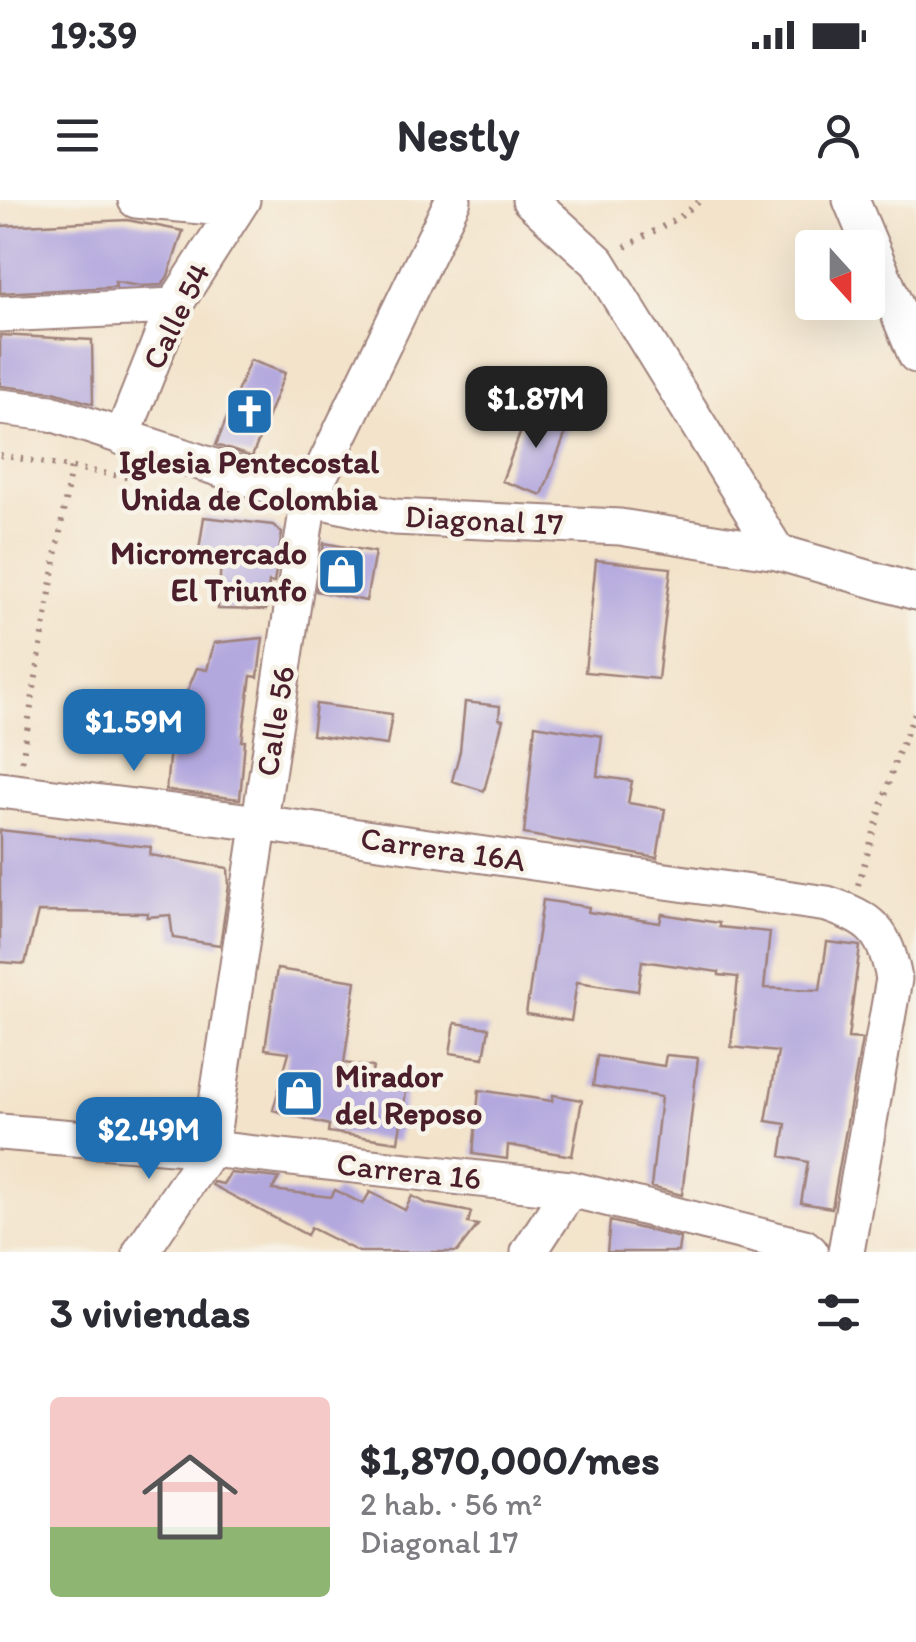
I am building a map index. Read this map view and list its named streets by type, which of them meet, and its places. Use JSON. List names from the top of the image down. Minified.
{"streets":{"street":["Calle 54","Diagonal 17","Calle 56","Carrera 16A","Carrera 16"]},"crossings":[["Calle 54","Diagonal 17"],["Diagonal 17","Calle 56"],["Calle 56","Carrera 16A"],["Calle 56","Carrera 16"]],"places":{"church":["Iglesia Pentecostal Unida de Colombia"],"shop":["Micromercado El Triunfo","Mirador del Reposo"]},"north":"bottom","page":{"status":"19:39","header":"Nestly","price":["$1.87M","$1.59M","$2.49M"],"heading":"3 viviendas","list":[{"name":"$1,870,000/mes","note":"2 hab. · 56 m² · Diagonal 17"}]}}
